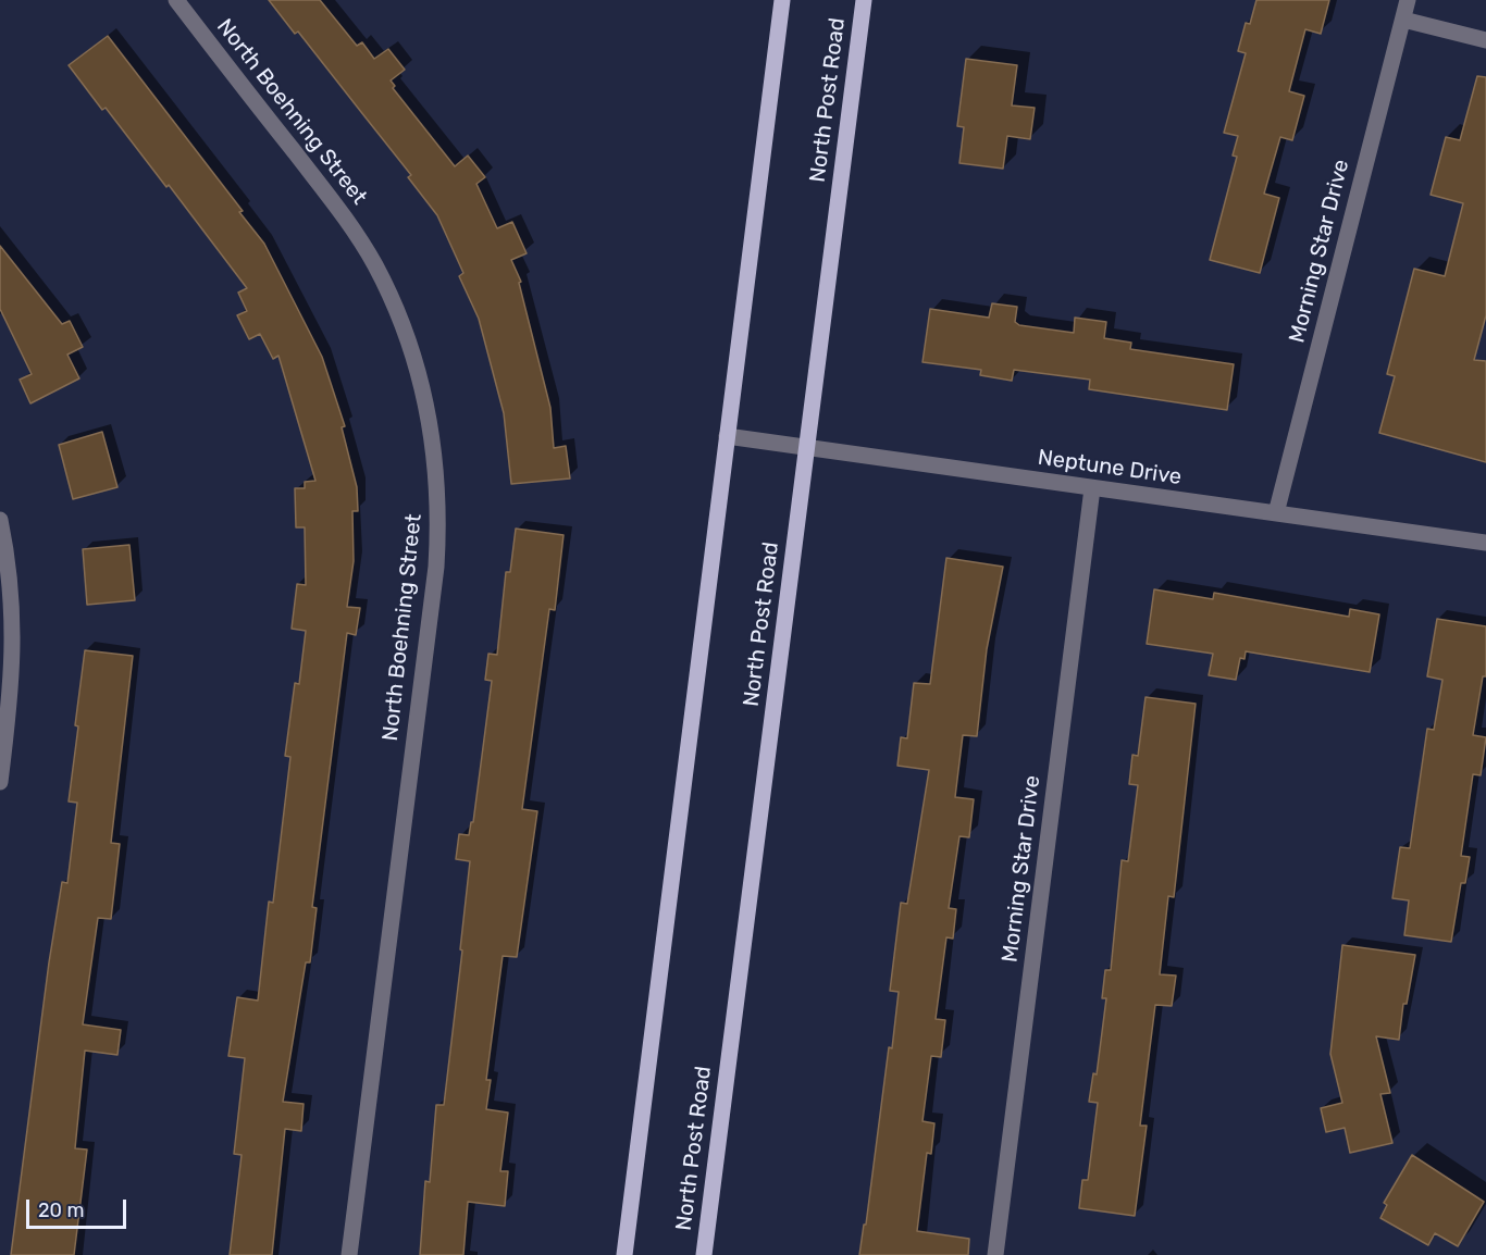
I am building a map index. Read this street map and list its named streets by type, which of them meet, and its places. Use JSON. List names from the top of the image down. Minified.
{"streets":{"main road":["North Post Road"],"street":["North Boehning Street","Morning Star Drive","Neptune Drive"]},"crossings":[["North Post Road","Neptune Drive"],["Morning Star Drive","Neptune Drive"]],"scale_bar":"20 m"}
